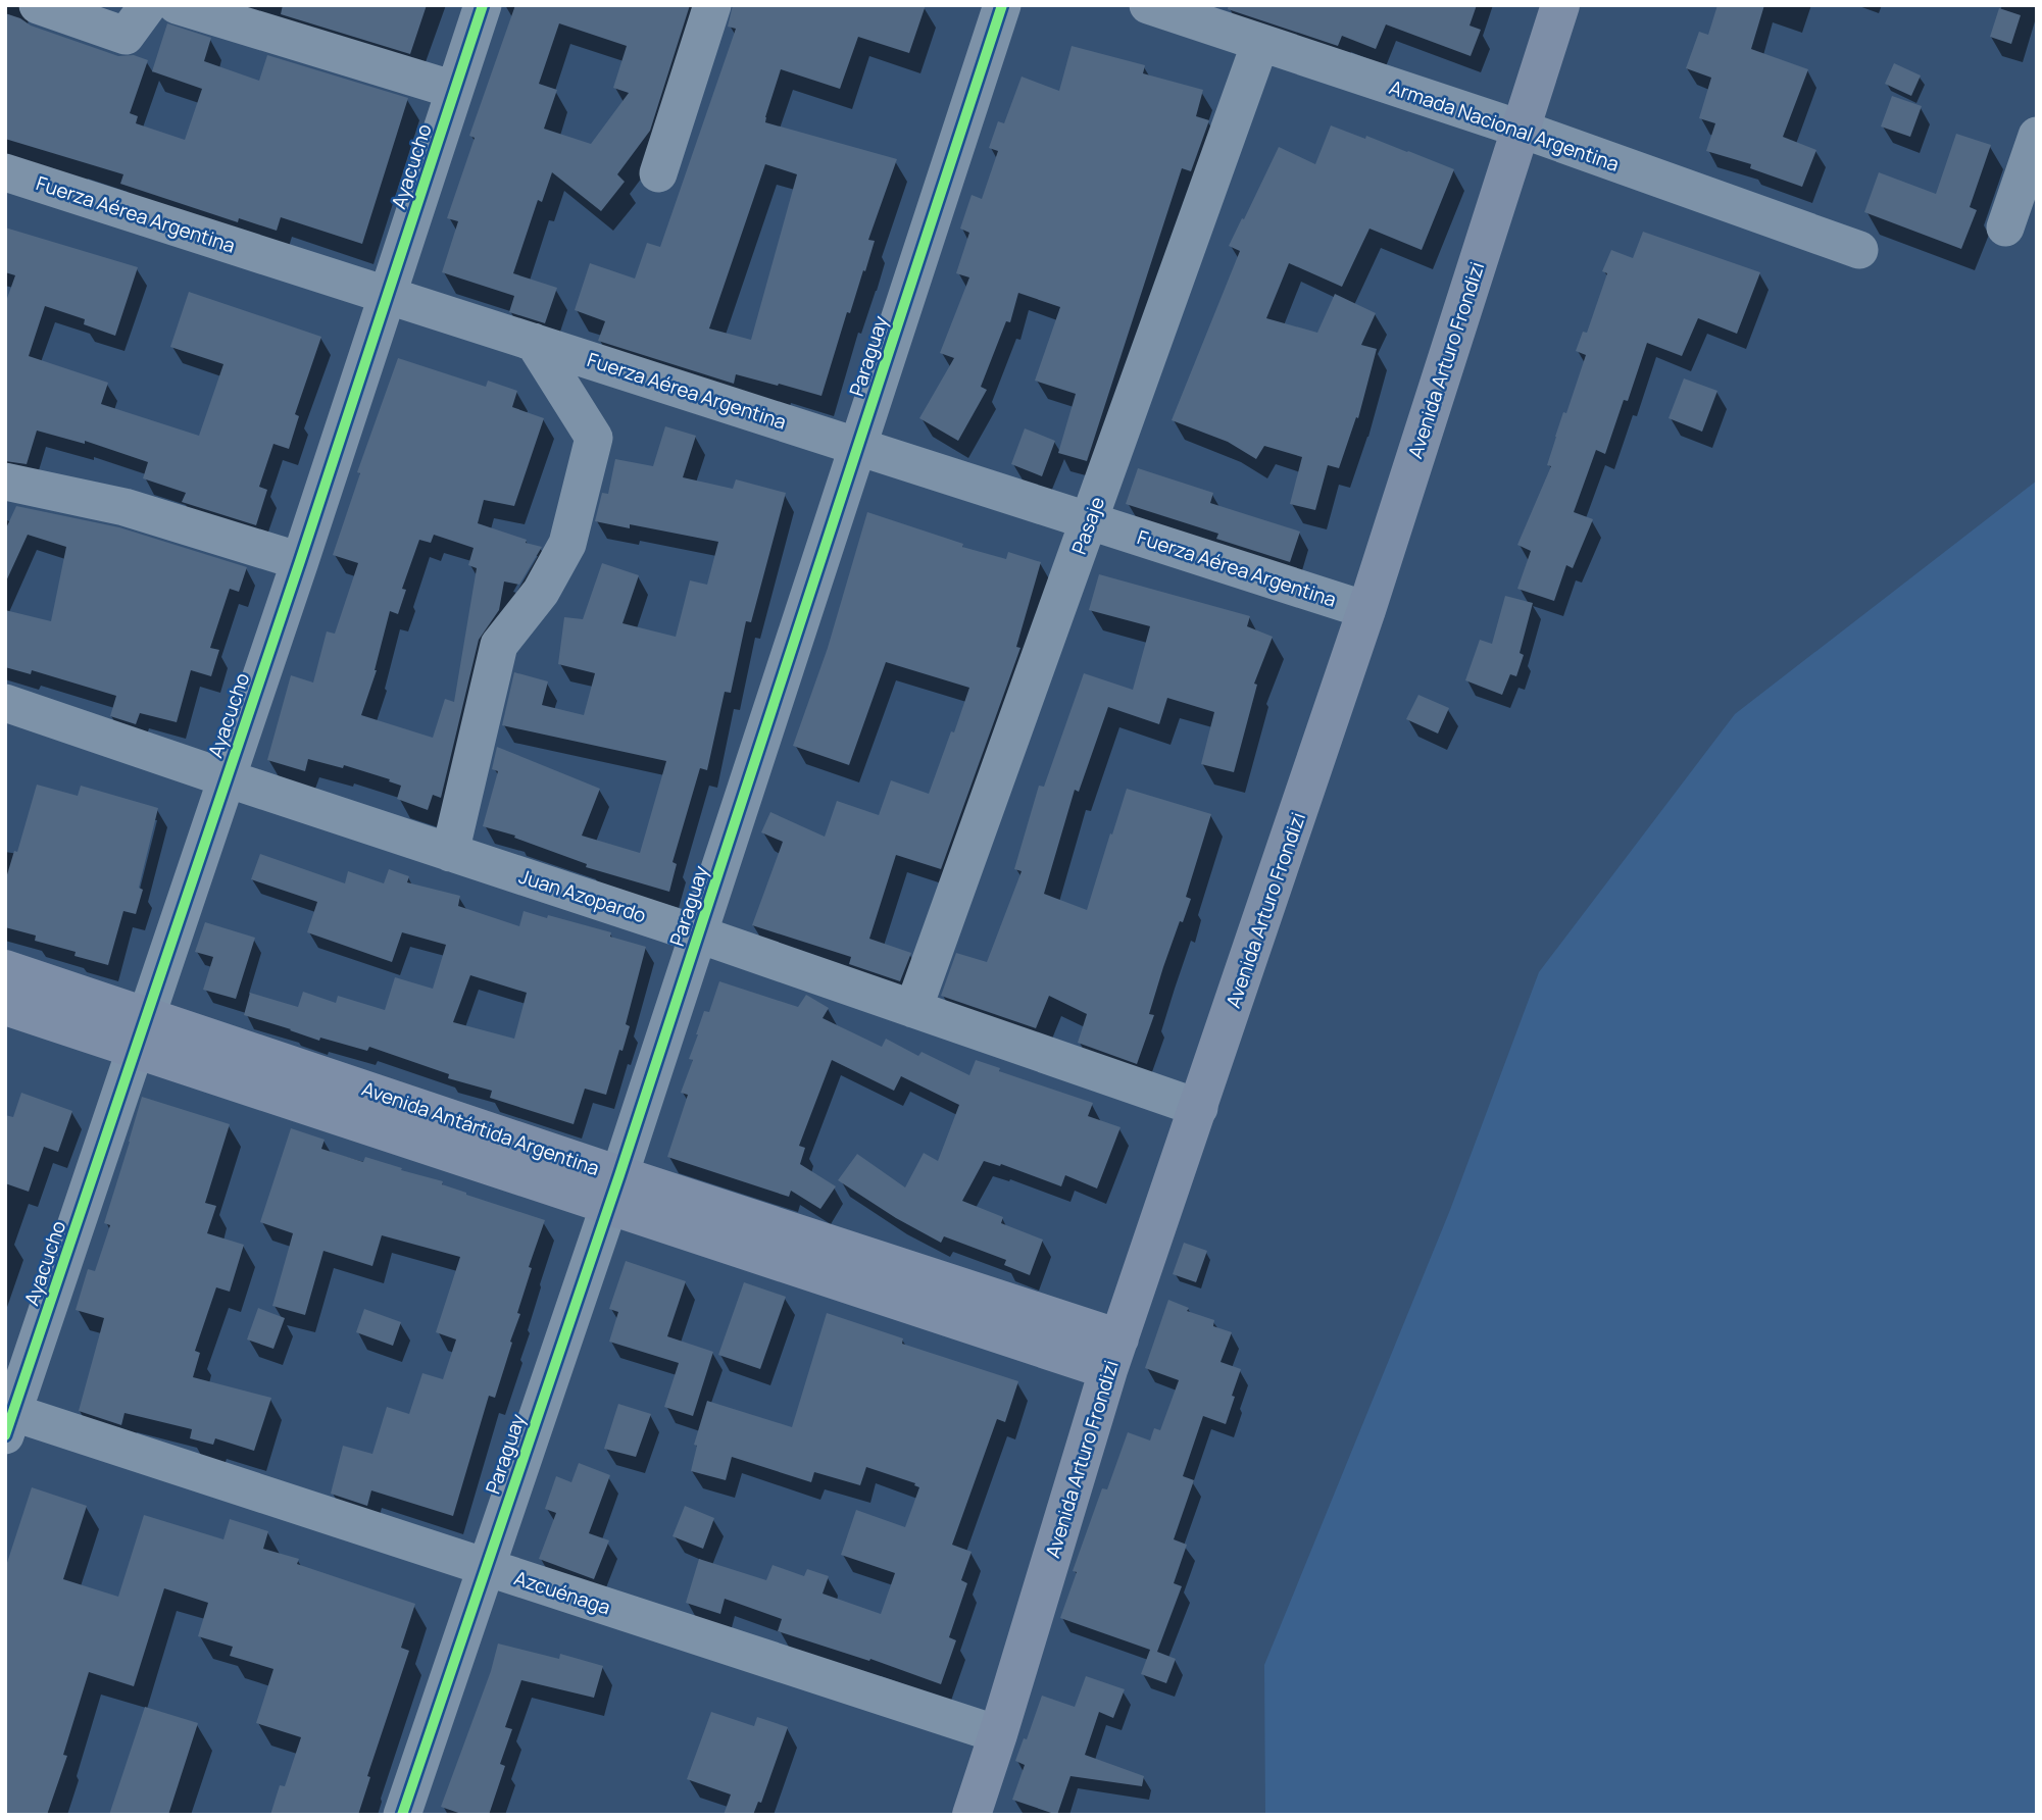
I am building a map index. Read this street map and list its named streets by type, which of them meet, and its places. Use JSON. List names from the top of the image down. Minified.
{"streets":{"main road":["Avenida Arturo Frondizi","Avenida Antártida Argentina"],"street":["Armada Nacional Argentina","Ayacucho","Fuerza Aérea Argentina","Paraguay","Pasaje","Juan Azopardo","Azcuénaga"]},"crossings":[["Armada Nacional Argentina","Avenida Arturo Frondizi"],["Armada Nacional Argentina","Pasaje"],["Ayacucho","Fuerza Aérea Argentina"],["Ayacucho","Juan Azopardo"],["Ayacucho","Avenida Antártida Argentina"],["Ayacucho","Azcuénaga"],["Fuerza Aérea Argentina","Paraguay"],["Fuerza Aérea Argentina","Avenida Arturo Frondizi"],["Fuerza Aérea Argentina","Pasaje"],["Paraguay","Juan Azopardo"],["Paraguay","Avenida Antártida Argentina"],["Paraguay","Azcuénaga"],["Avenida Arturo Frondizi","Juan Azopardo"],["Avenida Arturo Frondizi","Avenida Antártida Argentina"],["Avenida Arturo Frondizi","Azcuénaga"],["Pasaje","Juan Azopardo"]]}
